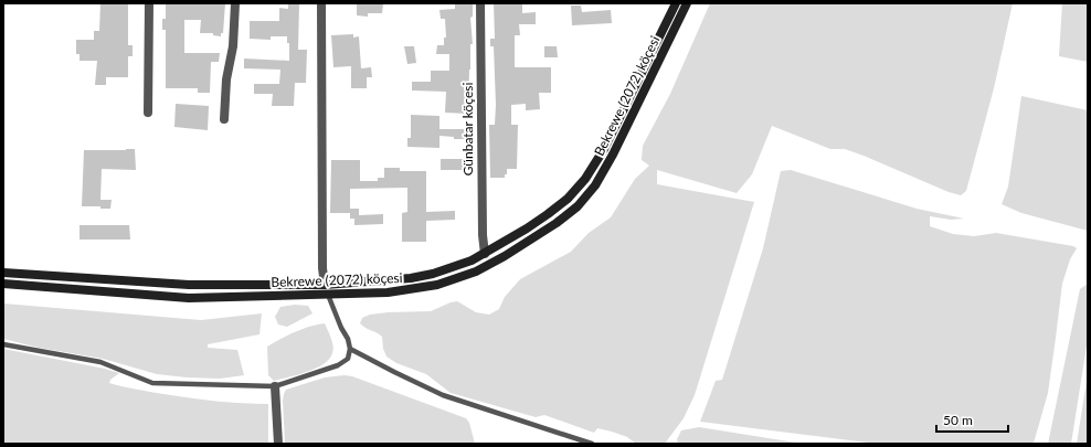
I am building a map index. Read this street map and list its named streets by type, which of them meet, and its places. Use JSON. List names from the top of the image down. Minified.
{"streets":{"main road":["Bekrewe (2072) köçesi"],"street":["Günbatar köçesi"]},"crossings":[["Bekrewe (2072) köçesi","Günbatar köçesi"]],"scale_bar":"50 m"}
